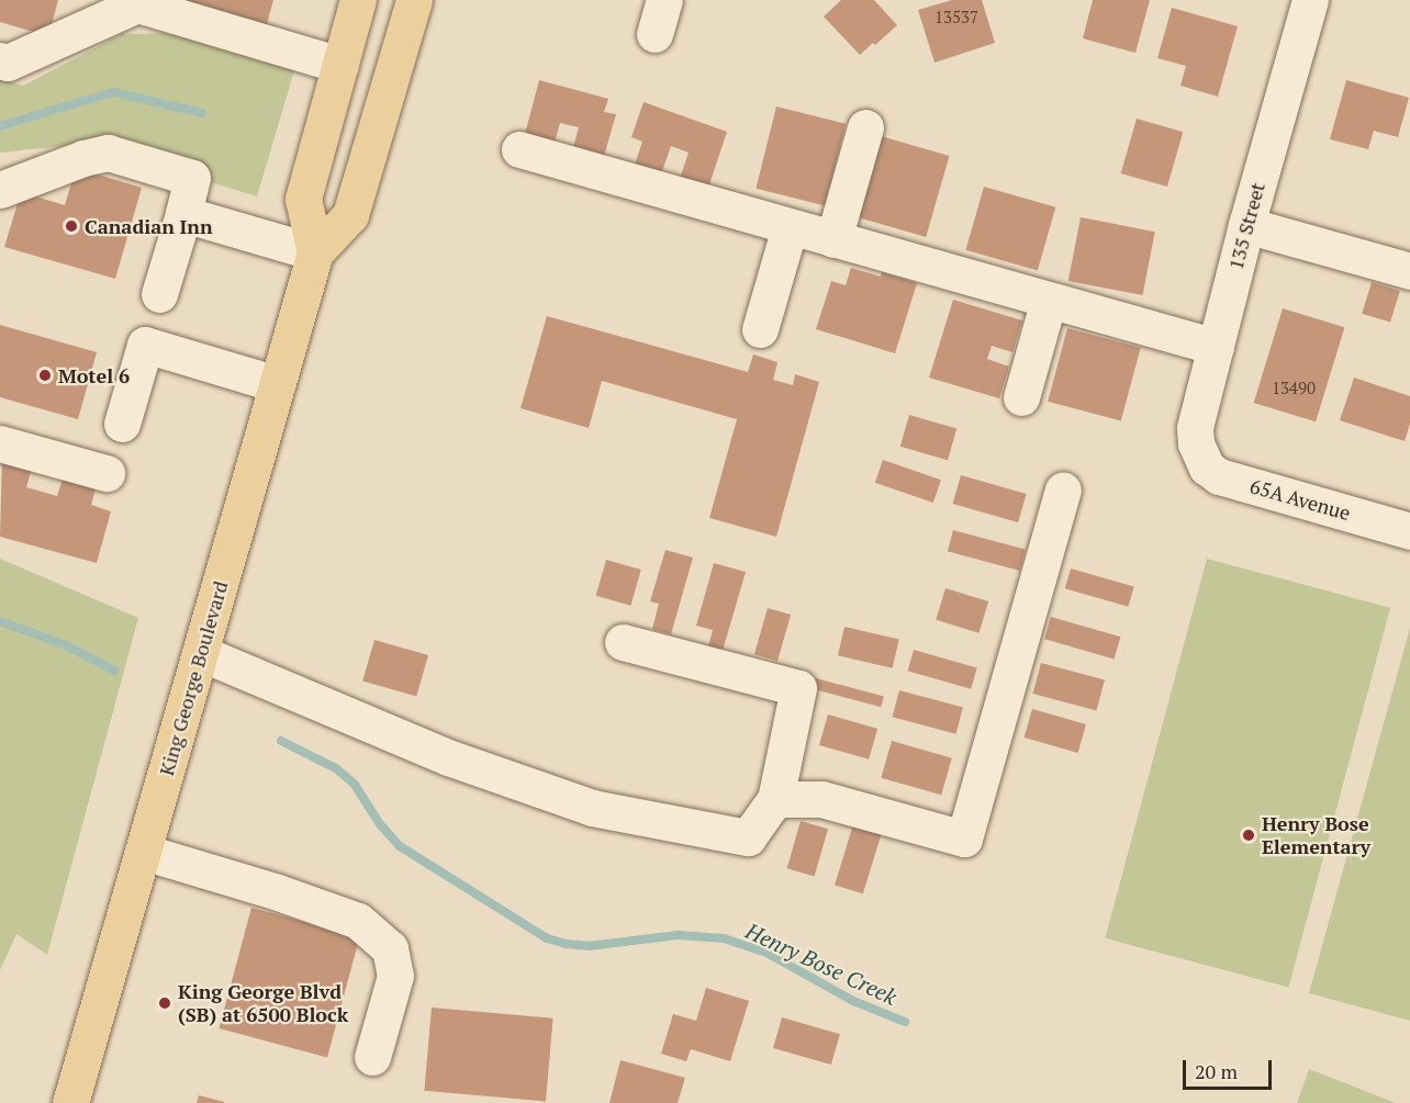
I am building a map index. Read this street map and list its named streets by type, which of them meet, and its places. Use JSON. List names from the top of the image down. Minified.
{"streets":{"main road":["King George Boulevard"],"street":["135 Street","65A Avenue"]},"crossings":[["135 Street","65A Avenue"]],"water":["Henry Bose Creek"],"places":["Canadian Inn","Motel 6","Henry Bose Elementary","King George Blvd (SB) at 6500 Block"],"house_numbers":["13537","13490"],"scale_bar":"20 m"}
